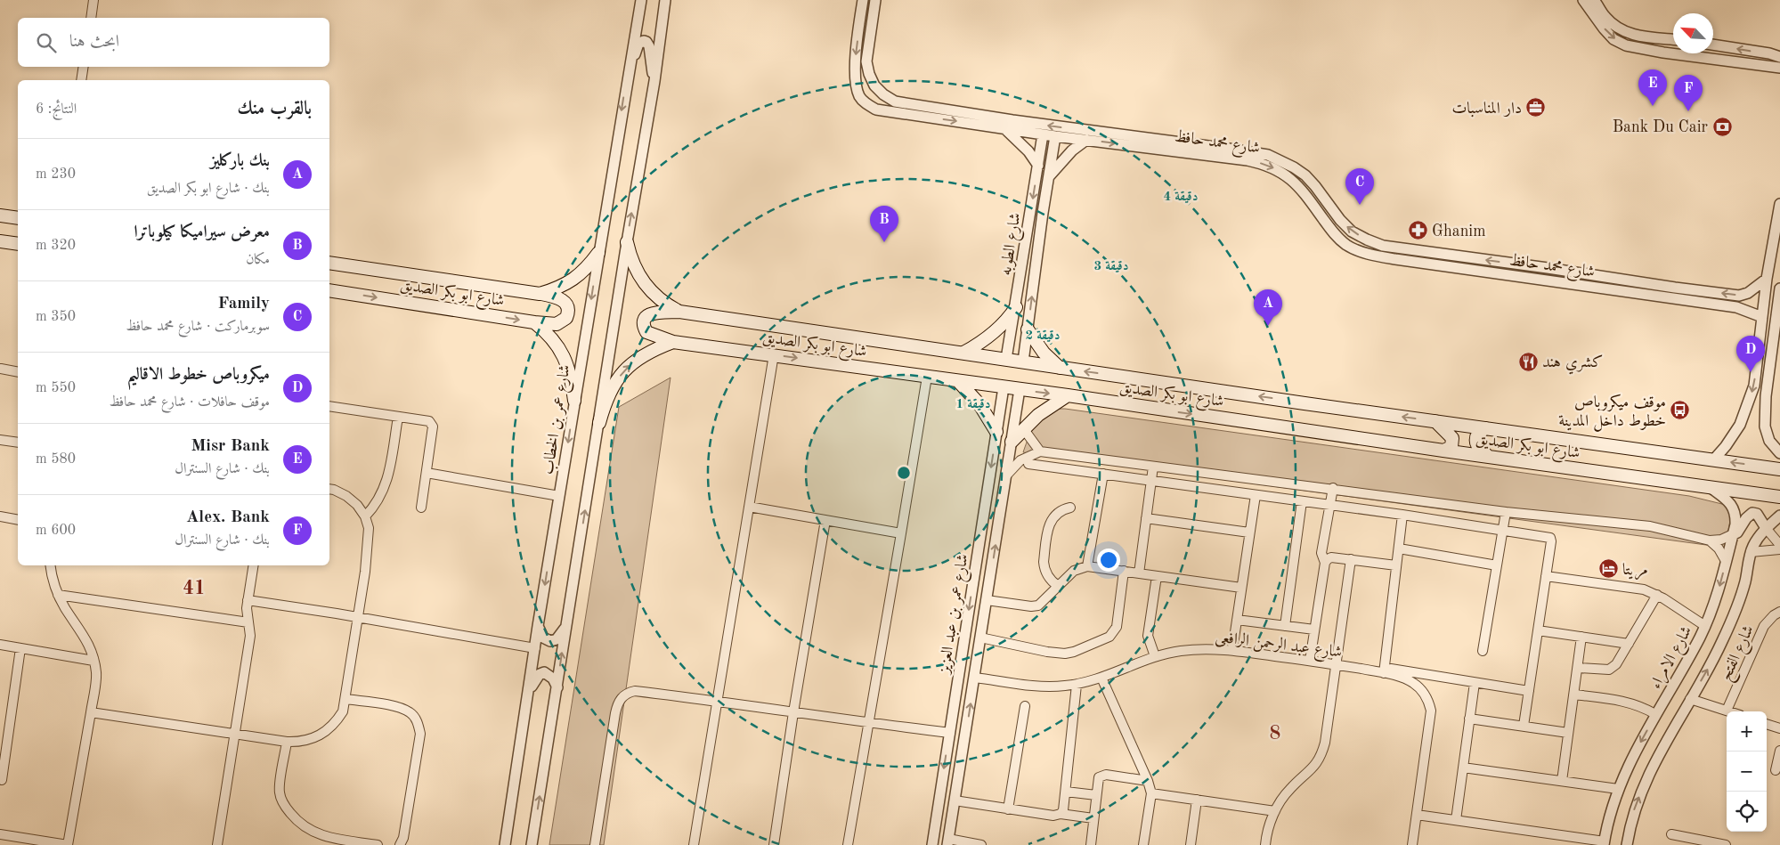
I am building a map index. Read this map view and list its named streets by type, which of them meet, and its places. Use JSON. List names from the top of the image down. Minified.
{"streets":{"main road":["شارع ابو بكر الصديق"],"street":["شارع محمد حافظ","شارع الطوبه","شارع عمر بن الخطاب","شارع عمر بن عبد العزيز","شارع عبد الرحمن الرافعى","شارع الفتح","شارع الامراء"]},"crossings":[["شارع محمد حافظ","شارع الطوبه"],["شارع الطوبه","شارع ابو بكر الصديق"],["شارع ابو بكر الصديق","شارع عمر بن الخطاب"],["شارع ابو بكر الصديق","شارع عمر بن عبد العزيز"],["شارع ابو بكر الصديق","شارع الامراء"],["شارع عمر بن عبد العزيز","شارع عبد الرحمن الرافعى"]],"districts":["41","8"],"places":{"office":["دار المناسبات"],"bank":["Bank Du Cair"],"pharmacy":["Ghanim"],"restaurant":["كشري هند"],"bus stop":["موقف ميكروباص خطوط داخل المدينة"],"hotel":["مريتا"]},"north":"top left","page":{"search":"ابحث هنا","pins":["E","F","C","B","A","D"],"heading":["بالقرب منك","النتائج: 6"],"list":[{"mark":"A","name":"بنك باركليز","note":"بنك · شارع ابو بكر الصديق","value":"230 m"},{"mark":"B","name":"معرض سيراميكا كيلوباترا","note":"مكان","value":"320 m"},{"mark":"C","name":"Family","note":"سوبرماركت · شارع محمد حافظ","value":"350 m"},{"mark":"D","name":"ميكروباص خطوط الاقاليم","note":"موقف حافلات · شارع محمد حافظ","value":"550 m"},{"mark":"E","name":"Misr Bank","note":"بنك · شارع السنترال","value":"580 m"},{"mark":"F","name":"Alex. Bank","note":"بنك · شارع السنترال","value":"600 m"}],"map_buttons":["+","−"]},"rings":["4 دقيقة","3 دقيقة","2 دقيقة","1 دقيقة"]}
